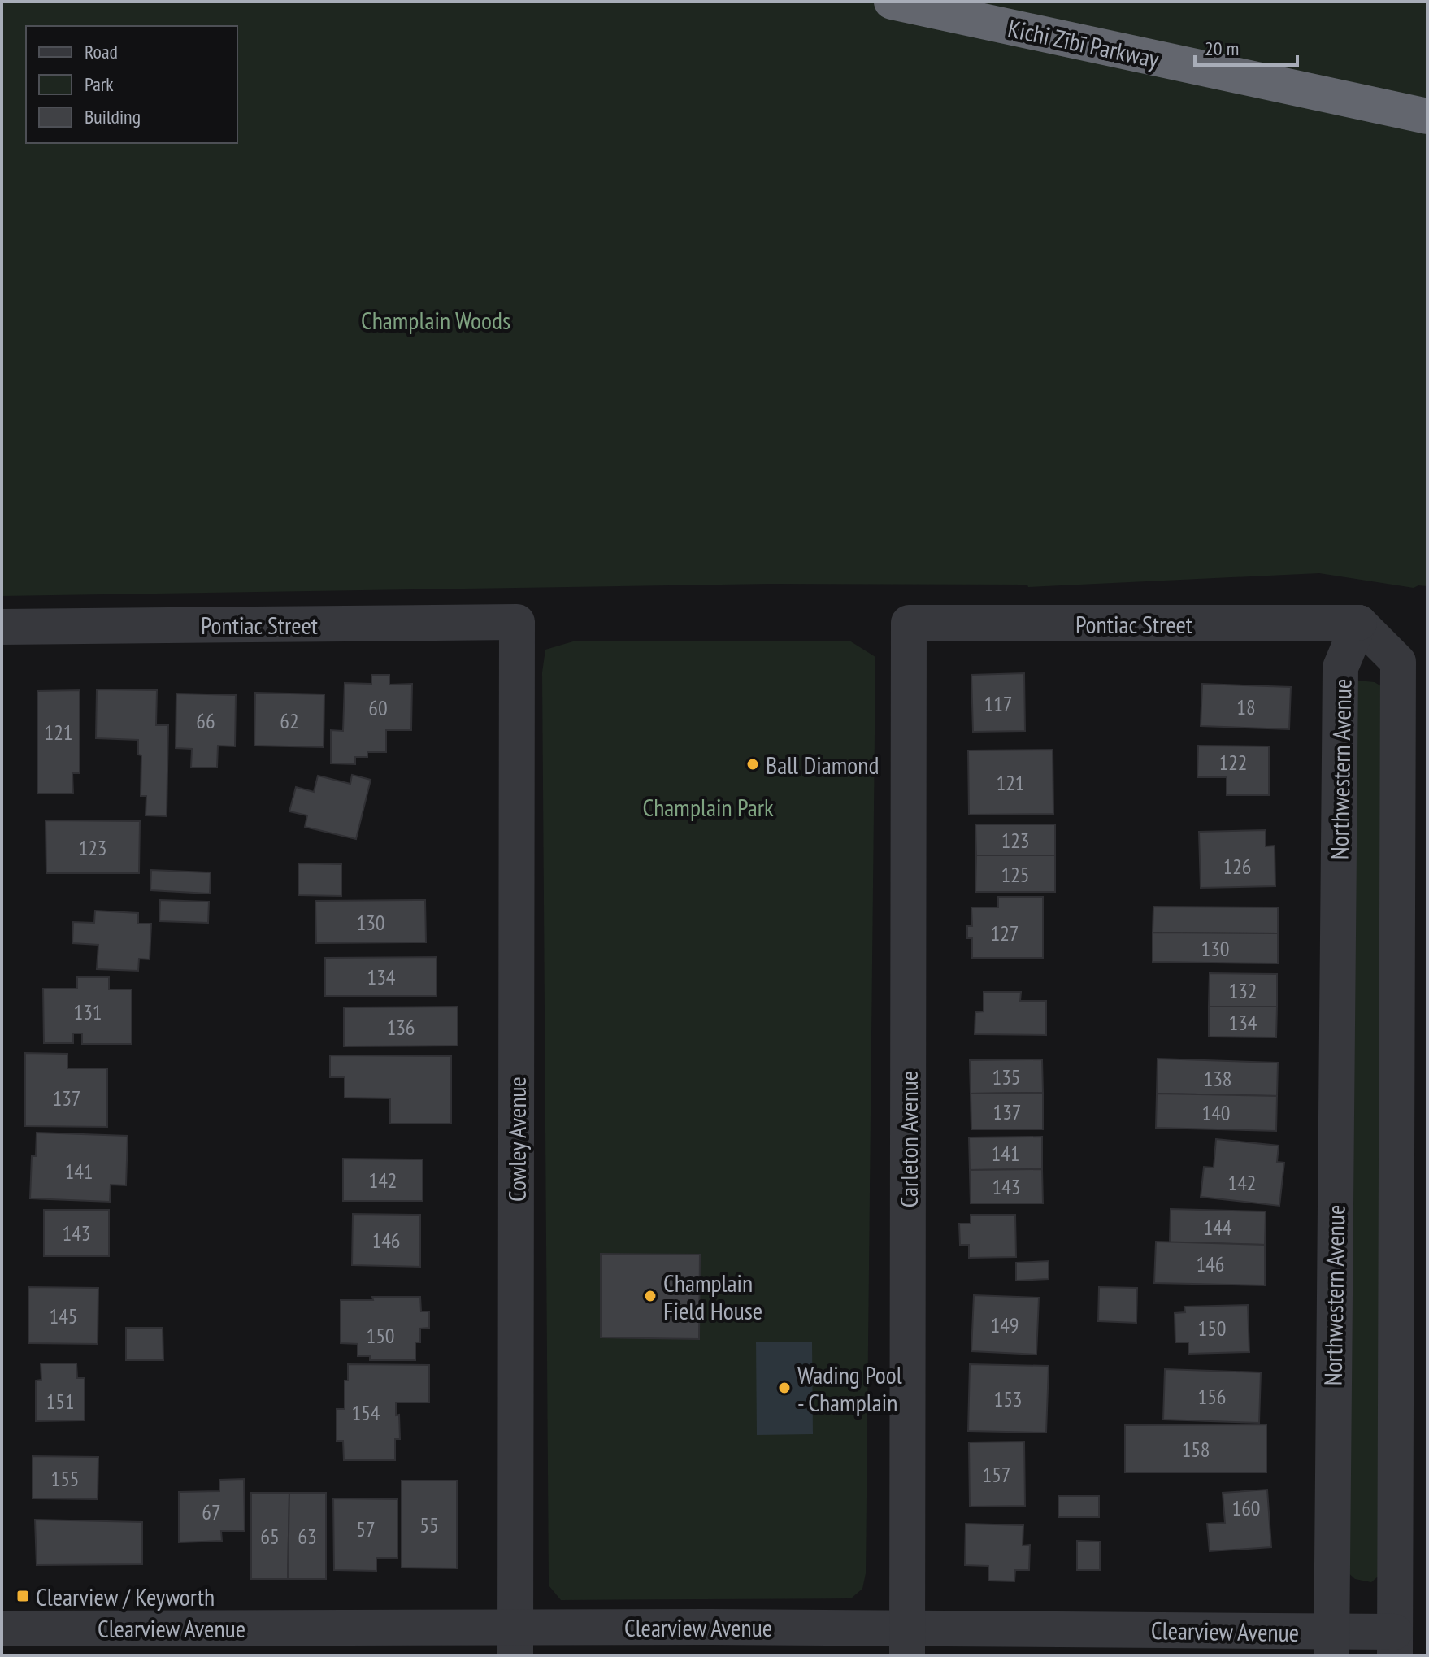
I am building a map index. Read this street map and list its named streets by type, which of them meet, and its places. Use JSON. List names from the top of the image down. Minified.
{"streets":{"highway":["Kichi Zībī Parkway"],"street":["Pontiac Street","Northwestern Avenue","Cowley Avenue","Carleton Avenue","Clearview Avenue"]},"crossings":[["Pontiac Street","Northwestern Avenue"],["Pontiac Street","Cowley Avenue"],["Pontiac Street","Carleton Avenue"],["Northwestern Avenue","Clearview Avenue"],["Cowley Avenue","Clearview Avenue"],["Carleton Avenue","Clearview Avenue"]],"parks":["Champlain Woods","Champlain Park"],"places":{"other":["Ball Diamond","Champlain Field House","Wading Pool - Champlain"],"transit":["Clearview / Keyworth"]},"house_numbers":["117","18","60","66","62","121","122","121","123","123","126","125","130","127","130","134","132","131","134","136","135","138","137","137","140","141","141","142","142","143","144","143","146","146","145","149","150","150","156","153","151","154","158","157","155","160","67","55","57","65","63"],"legend":["Road","Park","Building"],"scale_bar":"20 m"}
